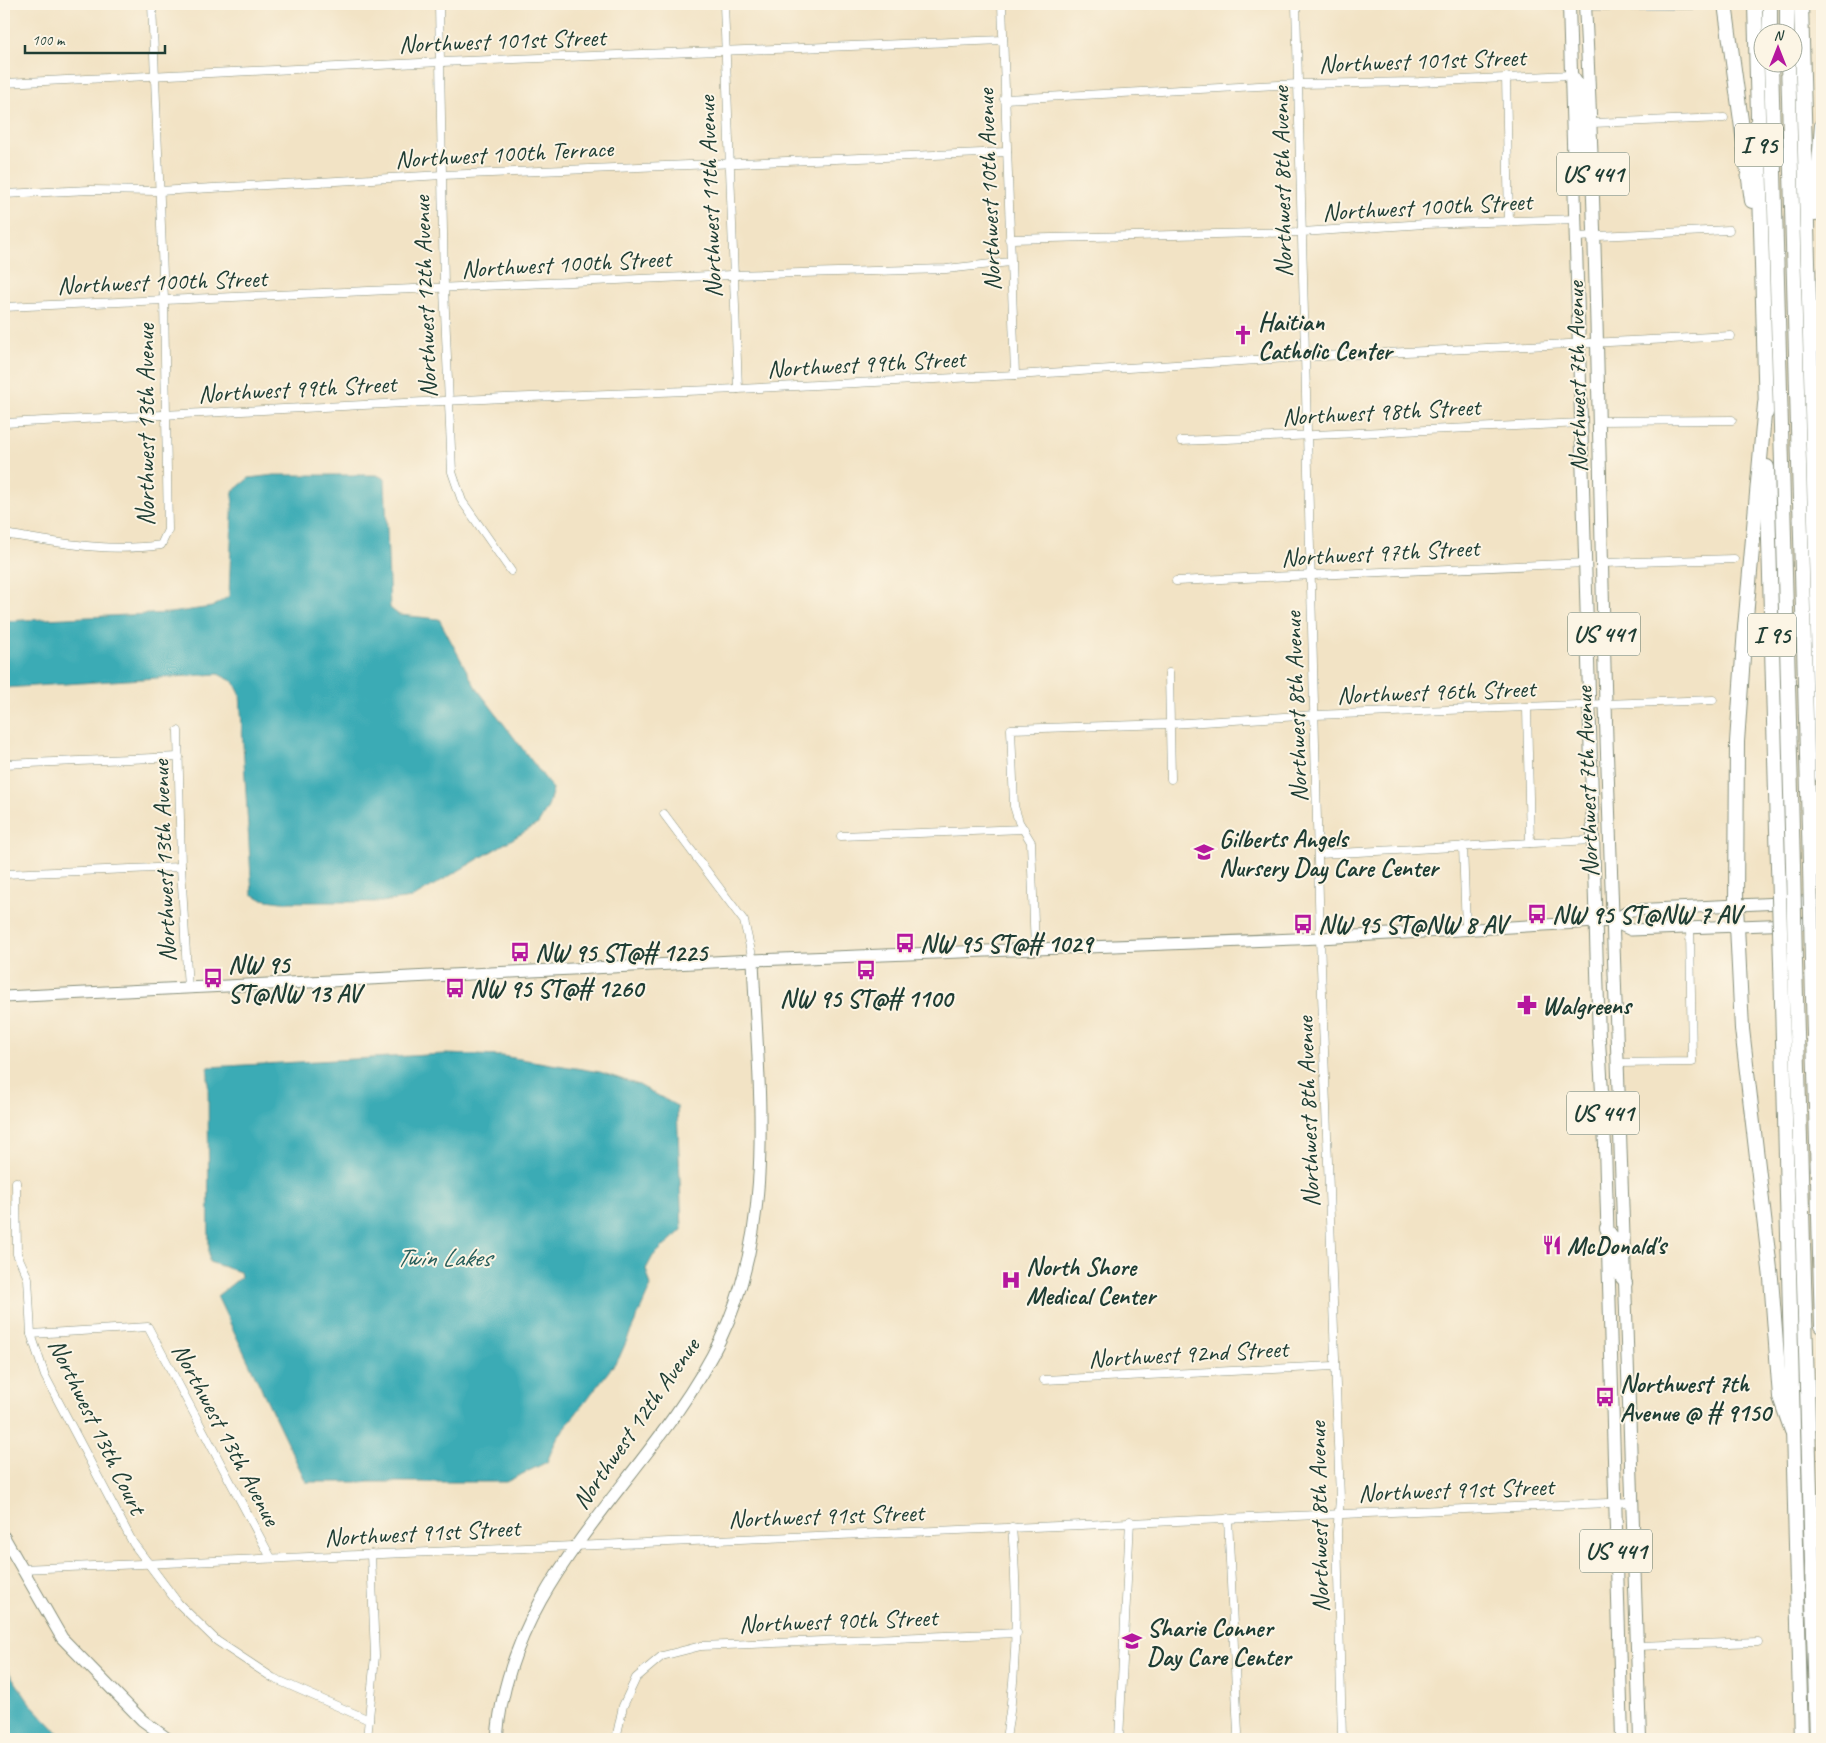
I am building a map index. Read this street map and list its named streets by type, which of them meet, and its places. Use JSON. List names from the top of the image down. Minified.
{"streets":{"highway":["I 95"],"main road":["US 441","Northwest 12th Avenue","Northwest 7th Avenue"],"street":["Northwest 101st Street","Northwest 100th Terrace","Northwest 8th Avenue","Northwest 10th Avenue","Northwest 11th Avenue","Northwest 100th Street","Northwest 99th Street","Northwest 98th Street","Northwest 13th Avenue","Northwest 97th Street","Northwest 96th Street","Northwest 92nd Street","Northwest 13th Court","Northwest 91st Street","Northwest 90th Street"]},"crossings":[["Northwest 101st Street","Northwest 8th Avenue"],["Northwest 101st Street","Northwest 10th Avenue"],["Northwest 101st Street","Northwest 11th Avenue"],["Northwest 101st Street","Northwest 12th Avenue"],["Northwest 101st Street","Northwest 7th Avenue"],["Northwest 101st Street","Northwest 13th Avenue"],["Northwest 100th Terrace","Northwest 10th Avenue"],["Northwest 100th Terrace","Northwest 11th Avenue"],["Northwest 100th Terrace","Northwest 12th Avenue"],["Northwest 100th Terrace","Northwest 13th Avenue"],["Northwest 8th Avenue","Northwest 100th Street"],["Northwest 8th Avenue","Northwest 99th Street"],["Northwest 8th Avenue","Northwest 98th Street"],["Northwest 8th Avenue","Northwest 97th Street"],["Northwest 8th Avenue","Northwest 96th Street"],["Northwest 8th Avenue","Northwest 92nd Street"],["Northwest 8th Avenue","Northwest 91st Street"],["Northwest 10th Avenue","Northwest 100th Street"],["Northwest 10th Avenue","Northwest 99th Street"],["Northwest 11th Avenue","Northwest 100th Street"],["Northwest 11th Avenue","Northwest 99th Street"],["Northwest 100th Street","Northwest 12th Avenue"],["Northwest 100th Street","Northwest 7th Avenue"],["Northwest 100th Street","Northwest 13th Avenue"],["Northwest 12th Avenue","Northwest 99th Street"],["Northwest 12th Avenue","Northwest 91st Street"],["Northwest 99th Street","Northwest 7th Avenue"],["Northwest 99th Street","Northwest 13th Avenue"],["Northwest 7th Avenue","Northwest 98th Street"],["Northwest 7th Avenue","Northwest 97th Street"],["Northwest 7th Avenue","Northwest 96th Street"],["Northwest 7th Avenue","Northwest 91st Street"],["Northwest 13th Avenue","Northwest 13th Court"],["Northwest 13th Avenue","Northwest 91st Street"],["Northwest 13th Court","Northwest 91st Street"]],"water":["Twin Lakes"],"places":{"church":["Haitian Catholic Center"],"school or university":["Gilberts Angels Nursery Day Care Center","Sharie Conner Day Care Center"],"bus stop":["NW 95 ST@NW 7 AV","NW 95 ST@NW 8 AV","NW 95 ST@# 1029","NW 95 ST@# 1225","NW 95 ST@# 1100","NW 95 ST@NW 13 AV","NW 95 ST@# 1260","Northwest 7th Avenue @ # 9150"],"pharmacy":["Walgreens"],"restaurant":["McDonald's"],"hospital":["North Shore Medical Center"]},"scale_bar":"100 m","north":"top"}
